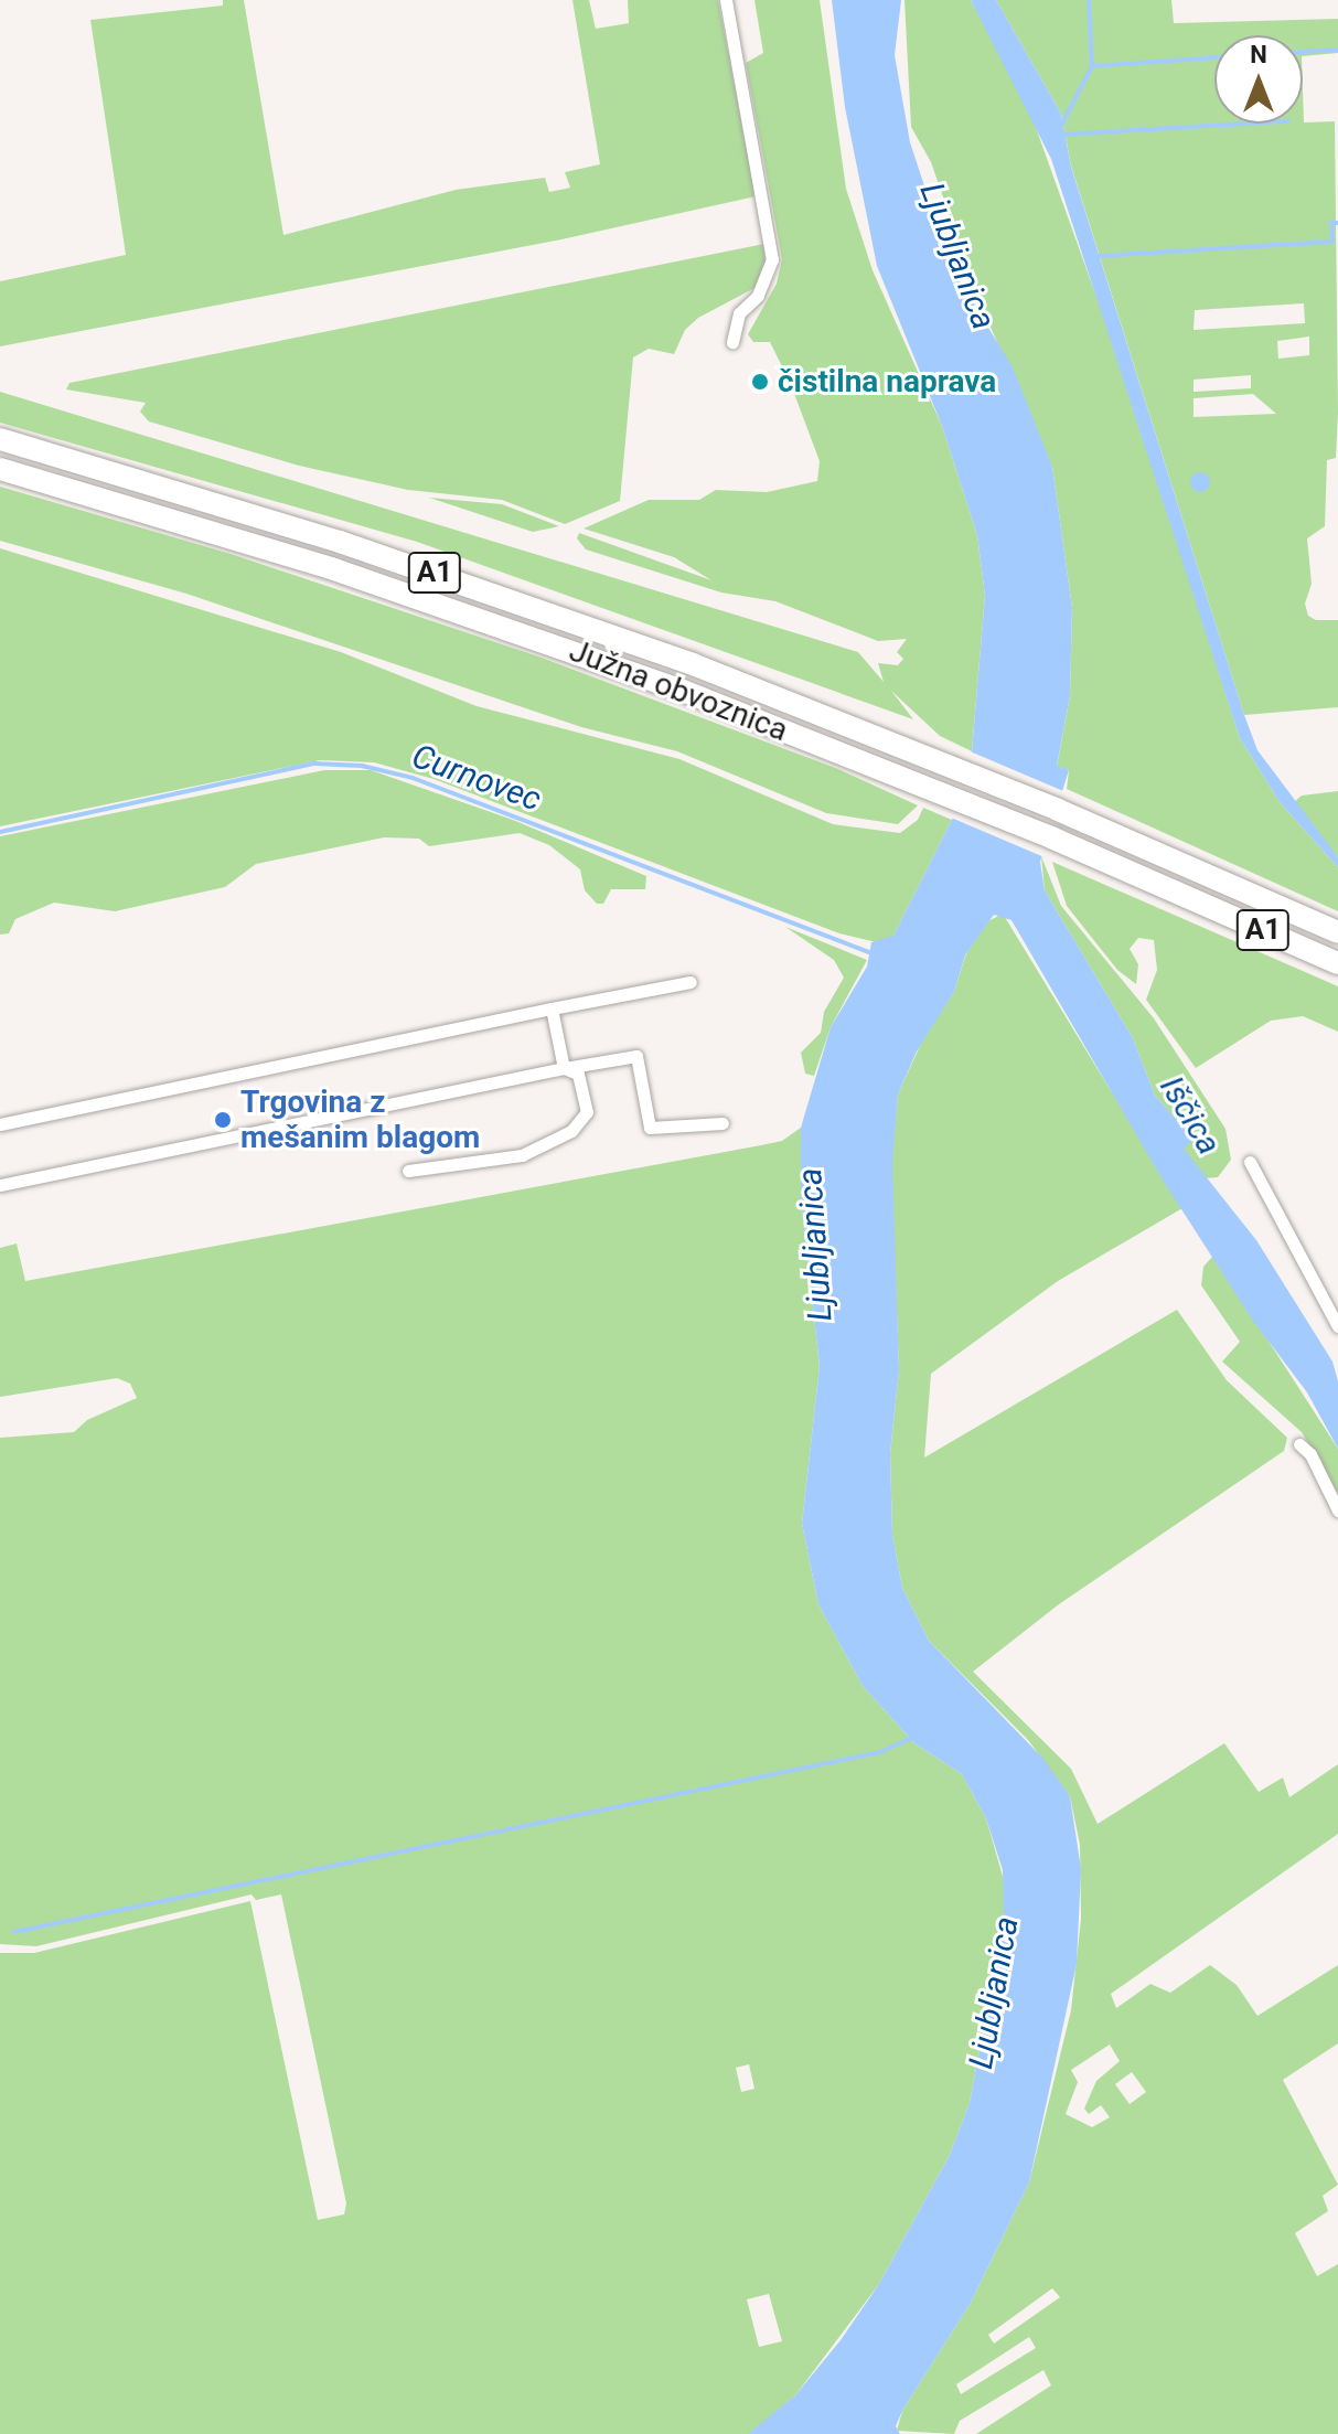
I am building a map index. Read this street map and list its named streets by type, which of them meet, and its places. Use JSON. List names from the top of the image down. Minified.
{"streets":{"highway":["A1","Južna obvoznica"]},"water":["Ljubljanica","Curnovec","Iščica"],"places":["čistilna naprava","Trgovina z mešanim blagom"],"north":"top"}
